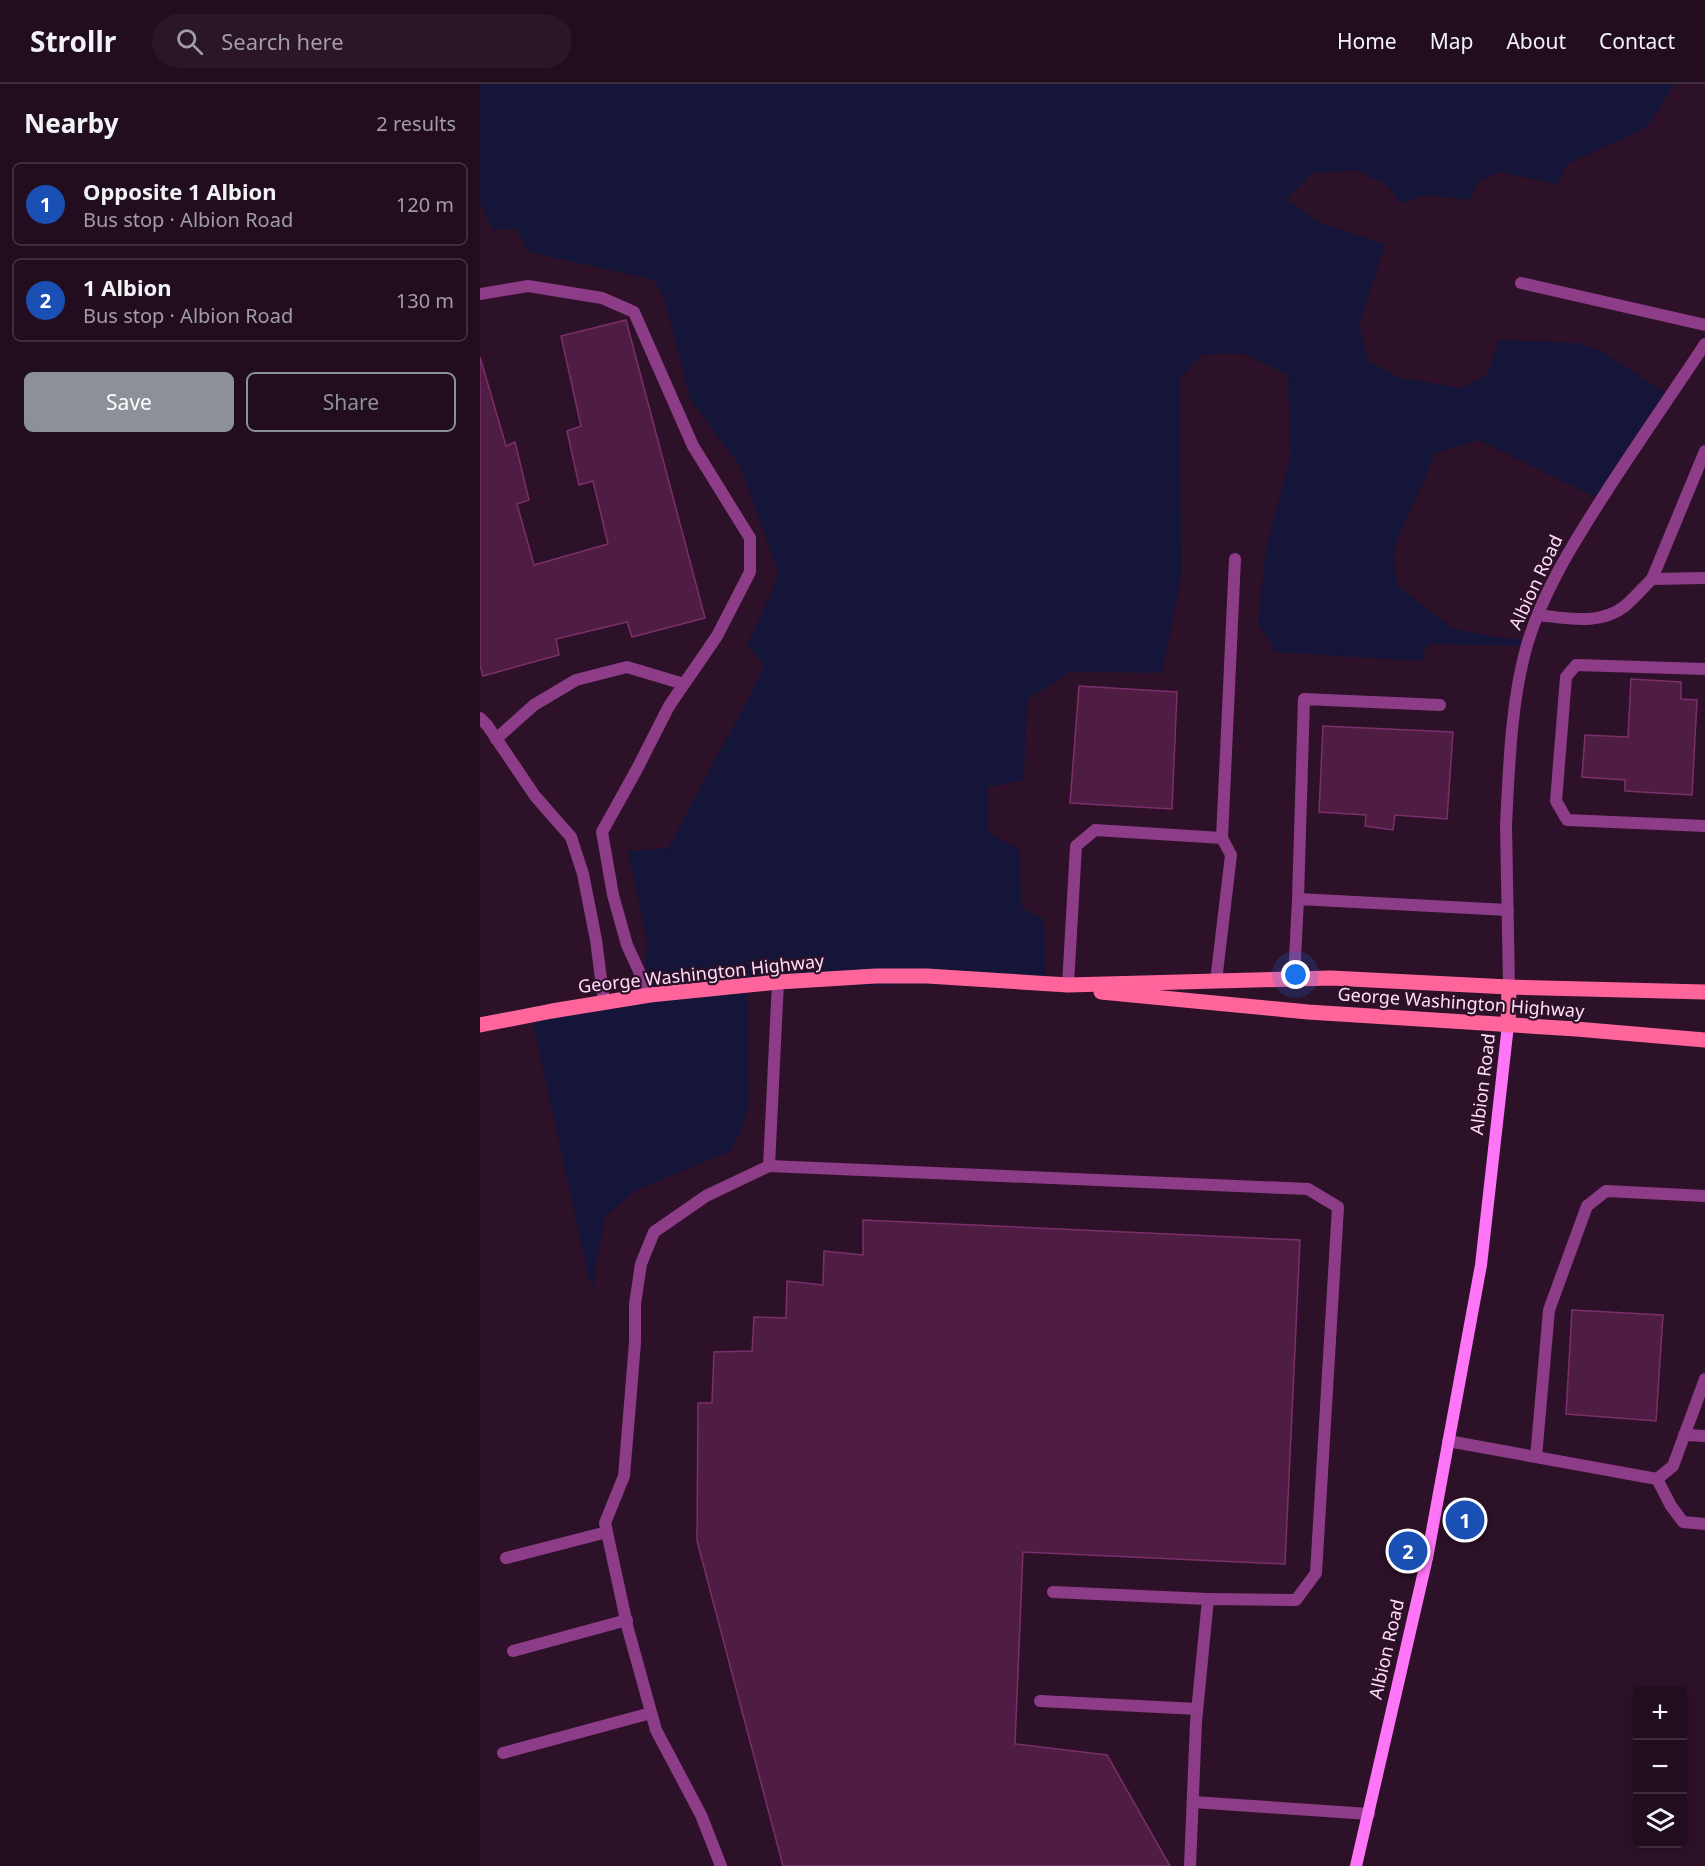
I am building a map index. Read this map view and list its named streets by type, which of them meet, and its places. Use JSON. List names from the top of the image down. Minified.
{"streets":{"main road":["Albion Road","George Washington Highway"]},"crossings":[["Albion Road","George Washington Highway"]],"page":{"header":"Strollr","search":"Search here","nav":["Home","Map","About","Contact"],"heading":["Nearby","2 results"],"list":[{"mark":"1","name":"Opposite 1 Albion","note":"Bus stop · Albion Road","value":"120 m"},{"mark":"2","name":"1 Albion","note":"Bus stop · Albion Road","value":"130 m"}],"buttons":["Save","Share"],"pins":["1","2"],"map_buttons":["+","−"]}}
